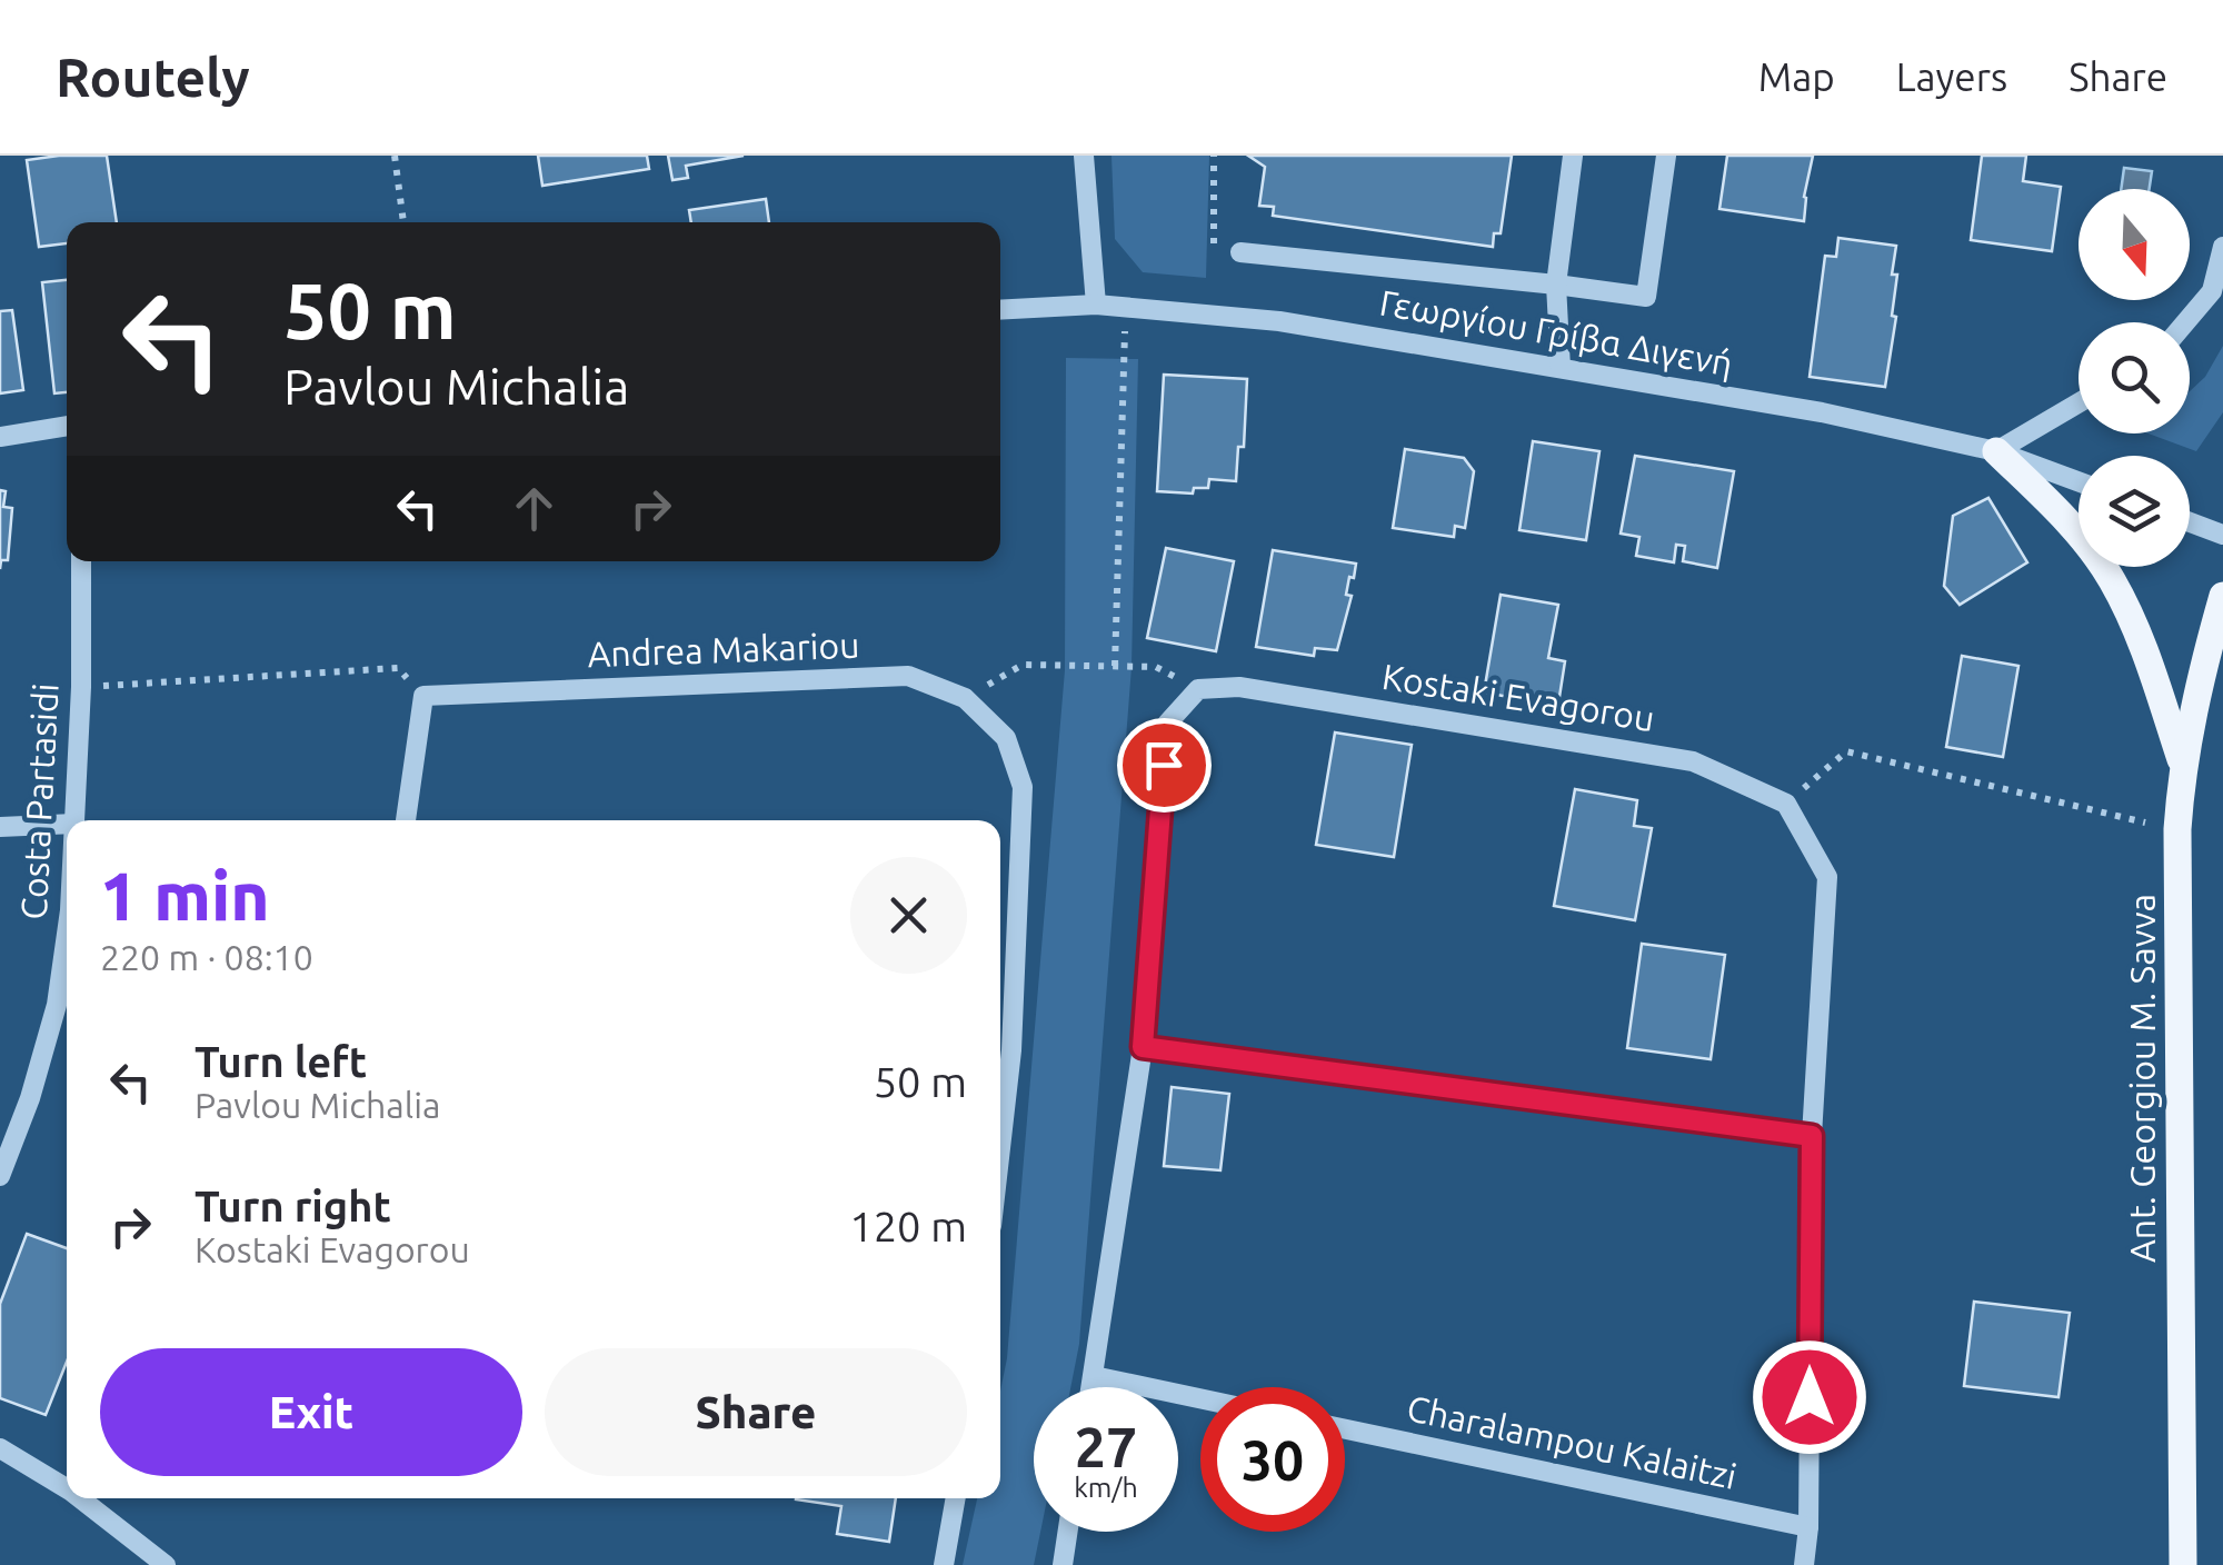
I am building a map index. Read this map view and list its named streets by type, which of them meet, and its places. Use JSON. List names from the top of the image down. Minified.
{"streets":{"main road":["Ant. Georgiou M. Savva"],"street":["Γεωργίου Γρίβα Διγενή","Andrea Makariou","Kostaki Evagorou","Costa Partasidi","Charalampou Kalaitzi"]},"north":"bottom","page":{"header":"Routely","nav":["Map","Layers","Share"],"turn":["50 m","Pavlou Michalia"],"heading":["1 min","220 m · 08:10"],"list":[{"name":"Turn left","note":"Pavlou Michalia","value":"50 m"},{"name":"Turn right","note":"Kostaki Evagorou","value":"120 m"}],"buttons":["Exit","Share"],"speed":"27 km/h","limit":"30"}}
